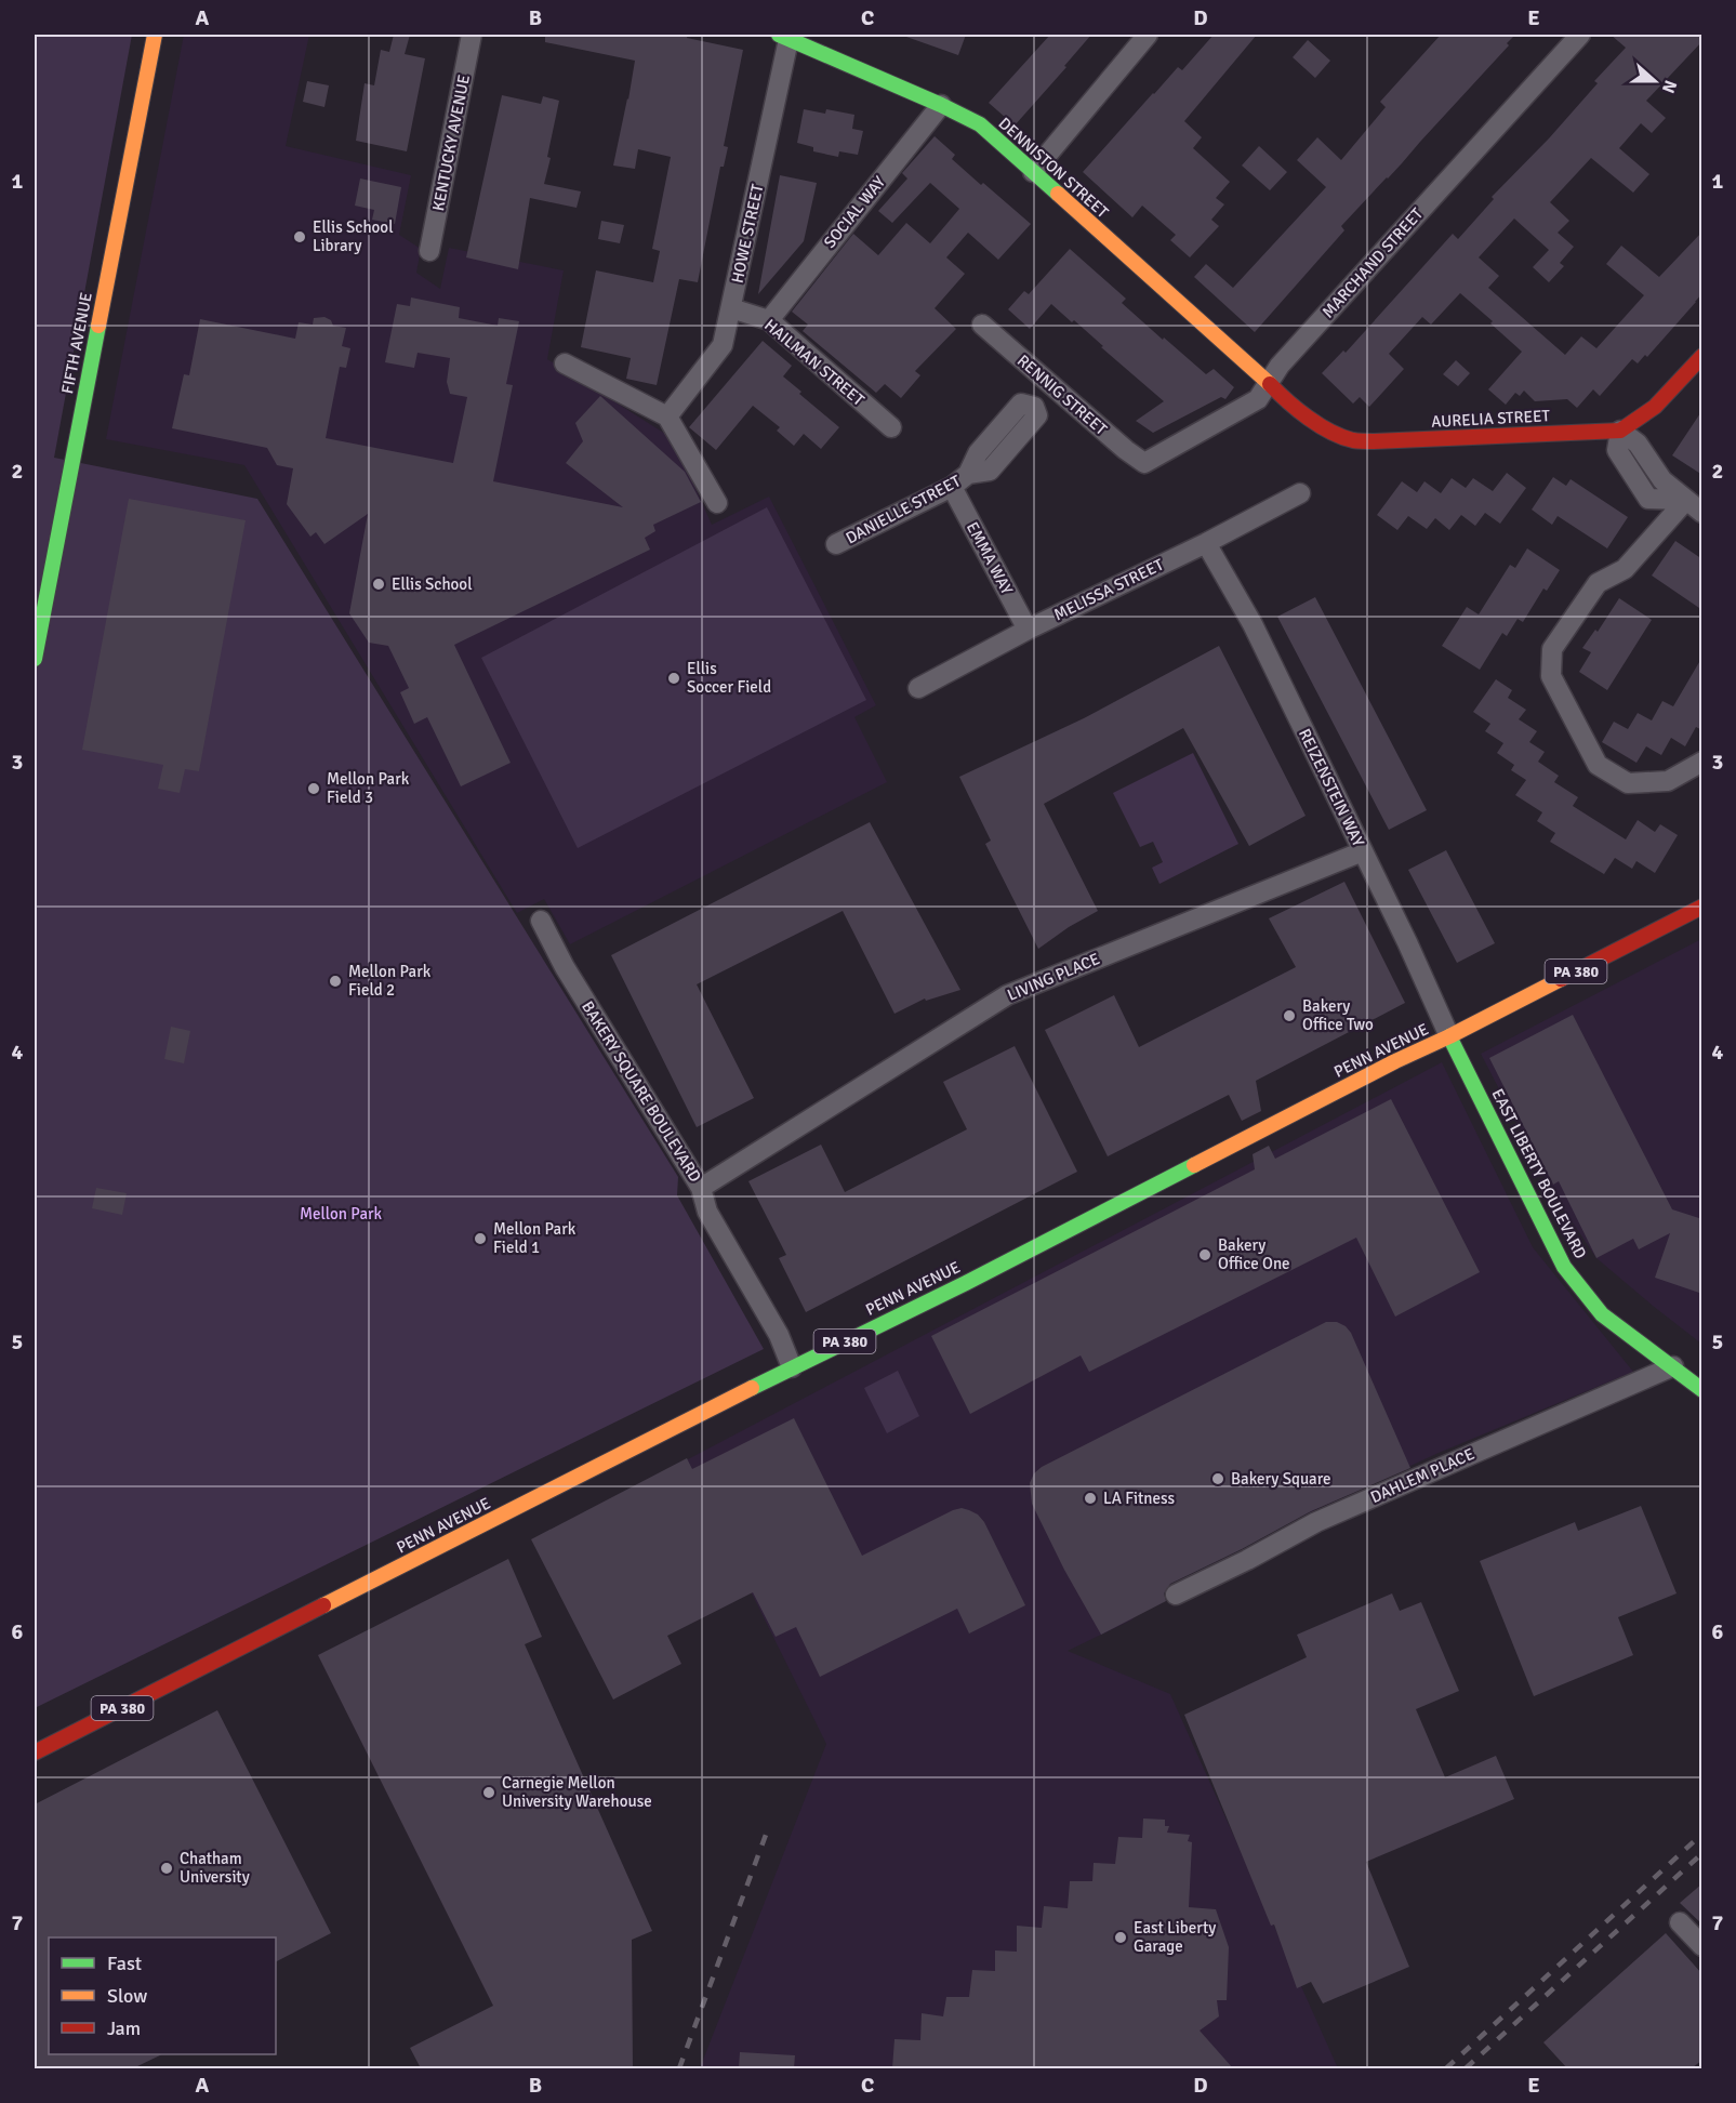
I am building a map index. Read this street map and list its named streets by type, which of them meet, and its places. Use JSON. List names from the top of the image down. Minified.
{"streets":{"main road":["DENNISTON STREET","FIFTH AVENUE","AURELIA STREET","PA 380","PENN AVENUE","EAST LIBERTY BOULEVARD"],"street":["KENTUCKY AVENUE","SOCIAL WAY","HOWE STREET","MARCHAND STREET","HAILMAN STREET","RENNIG STREET","DANIELLE STREET","EMMA WAY","MELISSA STREET","REIZENSTEIN WAY","LIVING PLACE","BAKERY SQUARE BOULEVARD","DAHLEM PLACE"]},"crossings":[["DENNISTON STREET","SOCIAL WAY"],["DENNISTON STREET","HOWE STREET"],["DENNISTON STREET","MARCHAND STREET"],["DENNISTON STREET","AURELIA STREET"],["SOCIAL WAY","HAILMAN STREET"],["HOWE STREET","HAILMAN STREET"],["MARCHAND STREET","RENNIG STREET"],["MARCHAND STREET","AURELIA STREET"],["DANIELLE STREET","EMMA WAY"],["EMMA WAY","MELISSA STREET"],["MELISSA STREET","REIZENSTEIN WAY"],["REIZENSTEIN WAY","LIVING PLACE"],["REIZENSTEIN WAY","PENN AVENUE"],["REIZENSTEIN WAY","EAST LIBERTY BOULEVARD"],["LIVING PLACE","BAKERY SQUARE BOULEVARD"],["PENN AVENUE","BAKERY SQUARE BOULEVARD"],["PENN AVENUE","EAST LIBERTY BOULEVARD"],["EAST LIBERTY BOULEVARD","DAHLEM PLACE"]],"parks":["Mellon Park"],"places":["Ellis School Library","Ellis School","Ellis Soccer Field","Mellon Park Field 3","Mellon Park Field 2","Bakery Office Two","Mellon Park Field 1","Bakery Office One","Bakery Square","LA Fitness","Carnegie Mellon University Warehouse","Chatham University","East Liberty Garage"],"legend":["Fast","Slow","Jam"],"north":"right","grid":{"columns":["A","B","C","D","E"],"rows":["1","2","3","4","5","6","7"]}}
